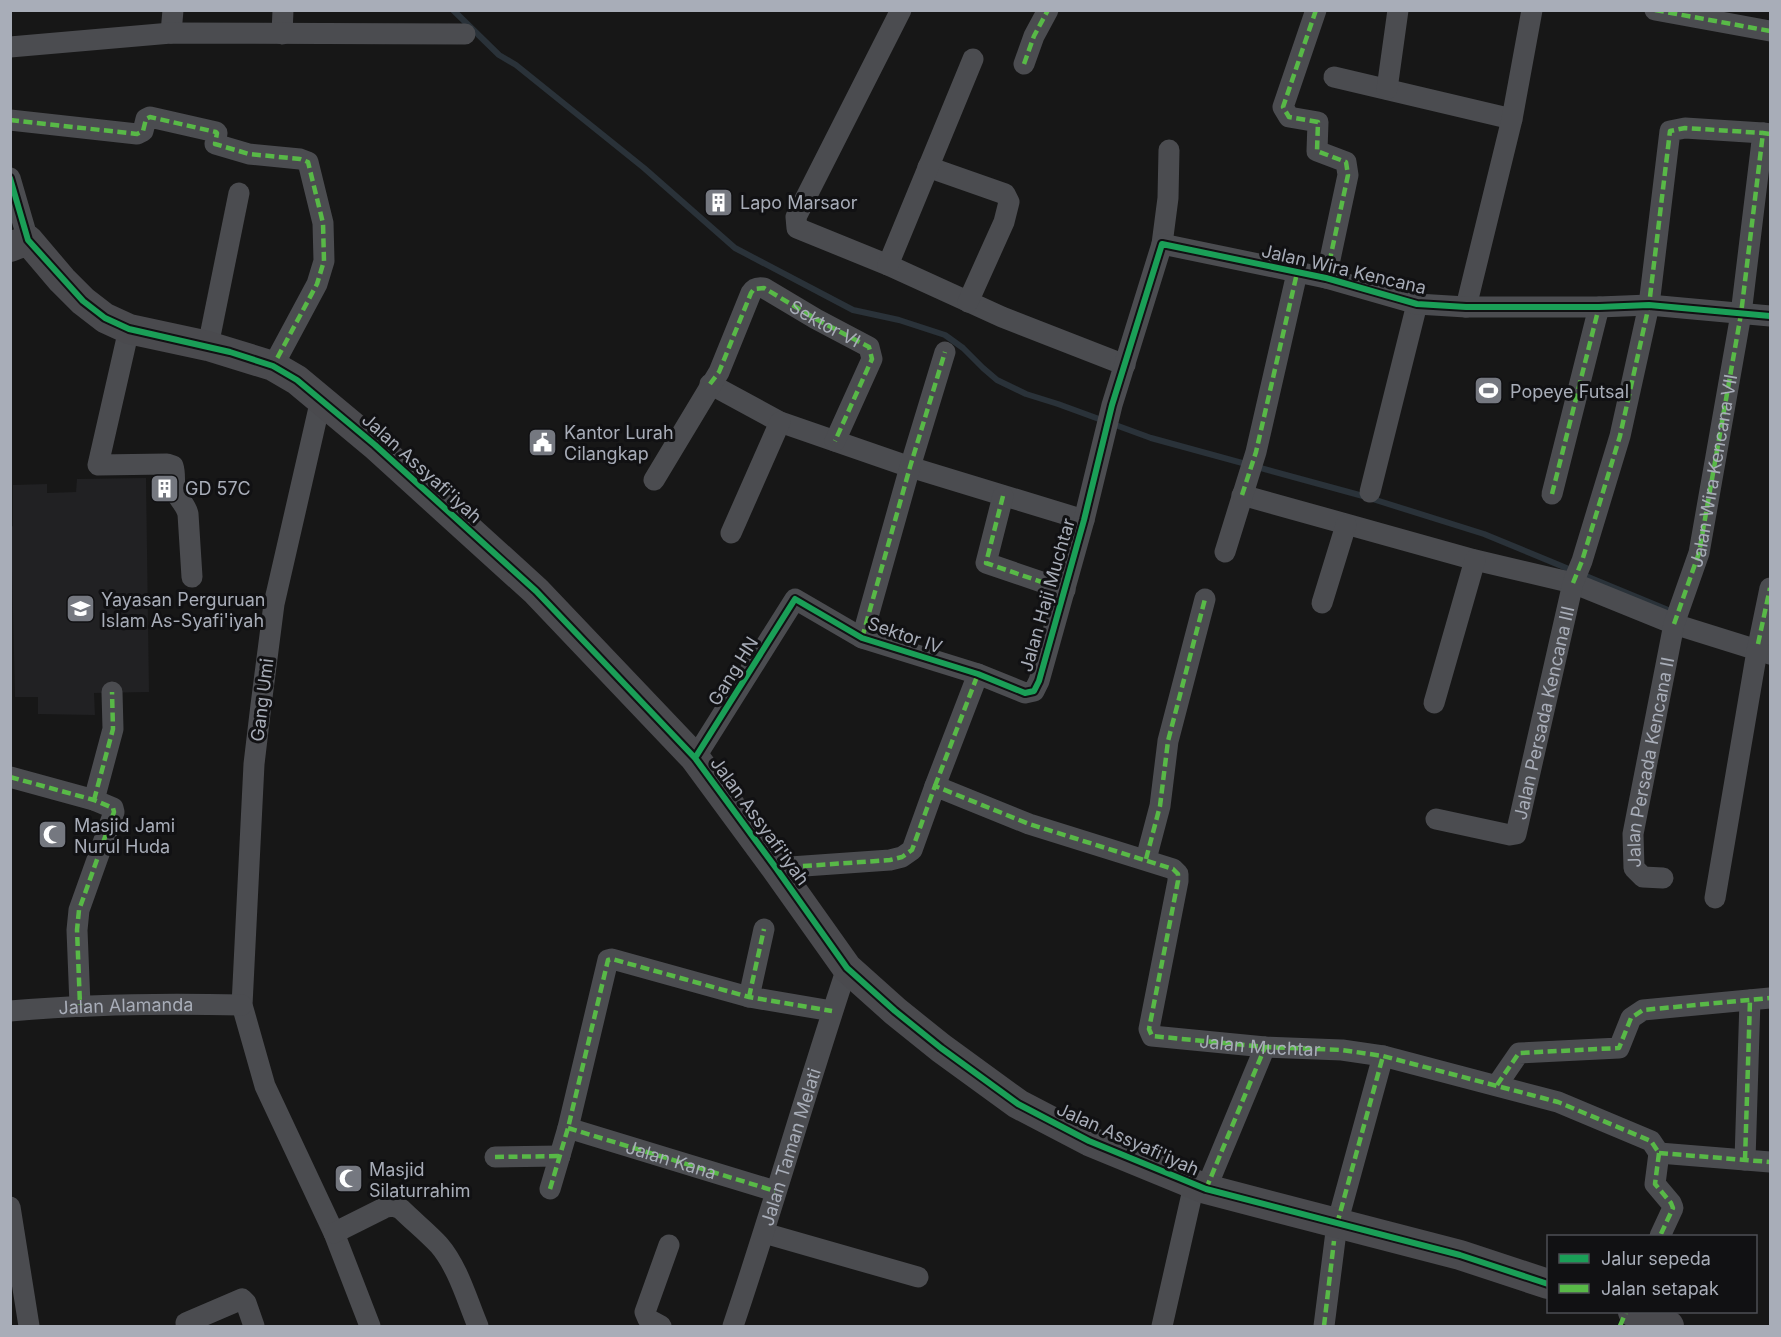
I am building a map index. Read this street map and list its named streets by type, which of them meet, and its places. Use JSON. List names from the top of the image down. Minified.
{"streets":{"street":["Jalan Wira Kencana","Sektor VI","Jalan Assyafi'iyah","Jalan Wira Kencana VII","Jalan Haji Muchtar","Sektor IV","Gang HN","Gang Umi","Jalan Persada Kencana III","Jalan Persada Kencana II","Jalan Alamanda","Jalan Muchtar","Jalan Taman Melati","Jalan Kana"]},"crossings":[["Jalan Wira Kencana","Jalan Wira Kencana VII"],["Jalan Assyafi'iyah","Gang HN"],["Jalan Assyafi'iyah","Gang Umi"],["Jalan Assyafi'iyah","Jalan Taman Melati"],["Jalan Wira Kencana VII","Jalan Persada Kencana II"],["Jalan Haji Muchtar","Sektor IV"],["Sektor IV","Gang HN"],["Gang Umi","Jalan Alamanda"],["Jalan Taman Melati","Jalan Kana"]],"places":{"building":["Lapo Marsaor","GD 57C"],"sports":["Popeye Futsal"],"public building":["Kantor Lurah Cilangkap"],"school or university":["Yayasan Perguruan Islam As-Syafi'iyah"],"mosque":["Masjid Jami Nurul Huda","Masjid Silaturrahim"]},"legend":["Jalur sepeda","Jalan setapak"]}
